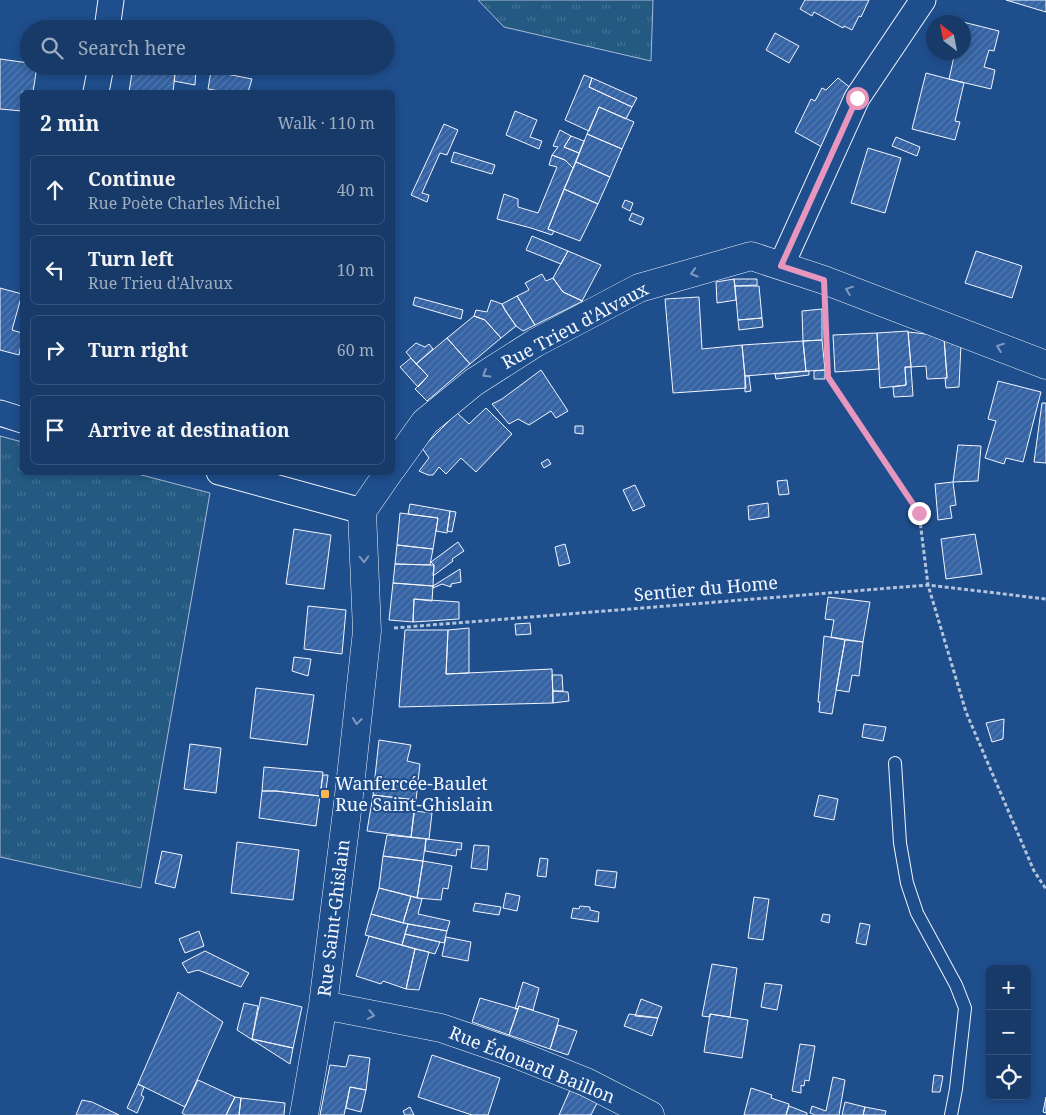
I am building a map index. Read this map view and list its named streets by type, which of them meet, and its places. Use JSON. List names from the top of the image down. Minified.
{"streets":{"main road":["Rue Trieu d'Alvaux","Rue Saint-Ghislain","Rue Édouard Baillon"],"path":["Sentier du Home"]},"crossings":[["Sentier du Home","Rue Saint-Ghislain"],["Rue Saint-Ghislain","Rue Édouard Baillon"]],"one_way":["Rue Trieu d'Alvaux","Rue Saint-Ghislain","Rue Édouard Baillon"],"places":{"transit":["Wanfercée-Baulet Rue Saint-Ghislain"]},"north":"top left","page":{"search":"Search here","heading":["2 min","Walk · 110 m"],"list":[["Continue","Rue Poète Charles Michel","40 m"],["Turn left","Rue Trieu d'Alvaux","10 m"],["Turn right","60 m"],"Arrive at destination"],"map_buttons":["+","−"]}}
